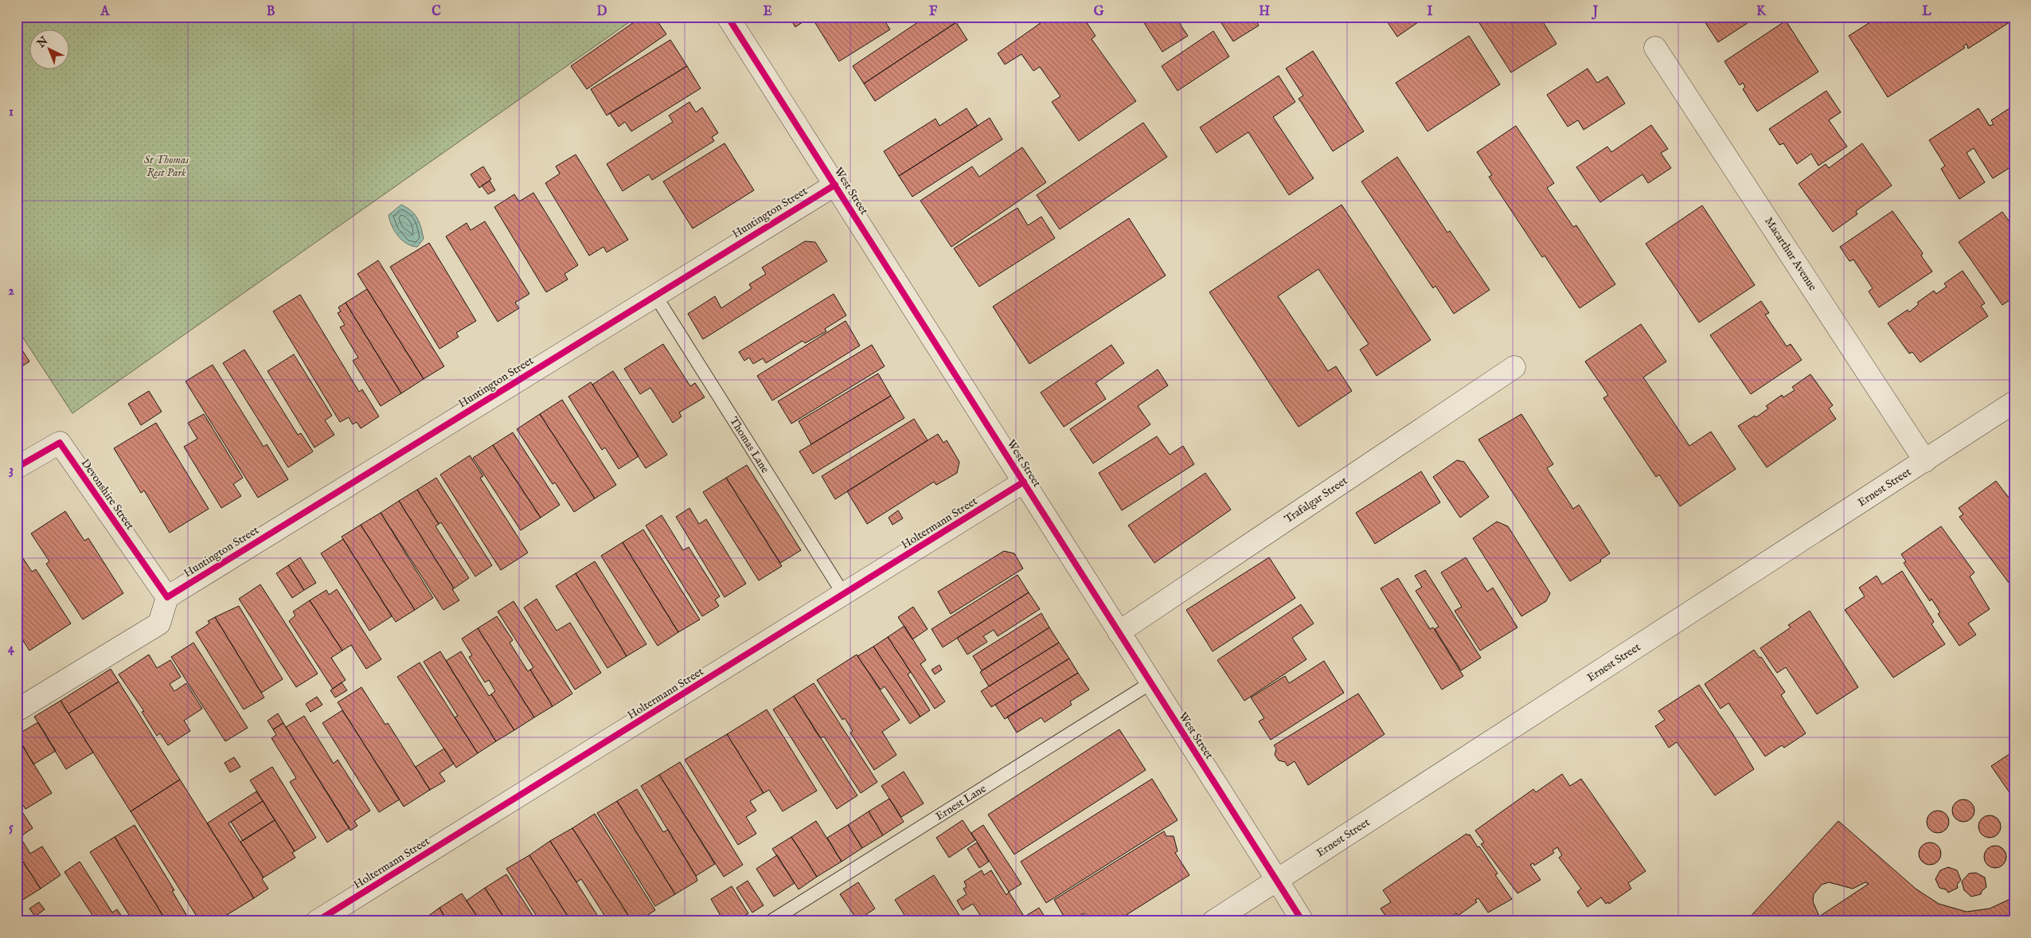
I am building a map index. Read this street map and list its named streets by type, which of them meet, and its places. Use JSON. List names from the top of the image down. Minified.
{"streets":{"street":["West Street","Huntington Street","Macarthur Avenue","Ernest Street","Devonshire Street","Trafalgar Street","Holtermann Street"],"lane":["Thomas Lane","Ernest Lane"]},"crossings":[["West Street","Huntington Street"],["West Street","Ernest Street"],["West Street","Trafalgar Street"],["West Street","Holtermann Street"],["West Street","Ernest Lane"],["Huntington Street","Thomas Lane"],["Huntington Street","Devonshire Street"],["Macarthur Avenue","Ernest Street"],["Thomas Lane","Holtermann Street"]],"parks":["St Thomas Rest Park"],"north":"top left","grid":{"columns":["A","B","C","D","E","F","G","H","I","J","K","L"],"rows":["1","2","3","4","5"]}}
